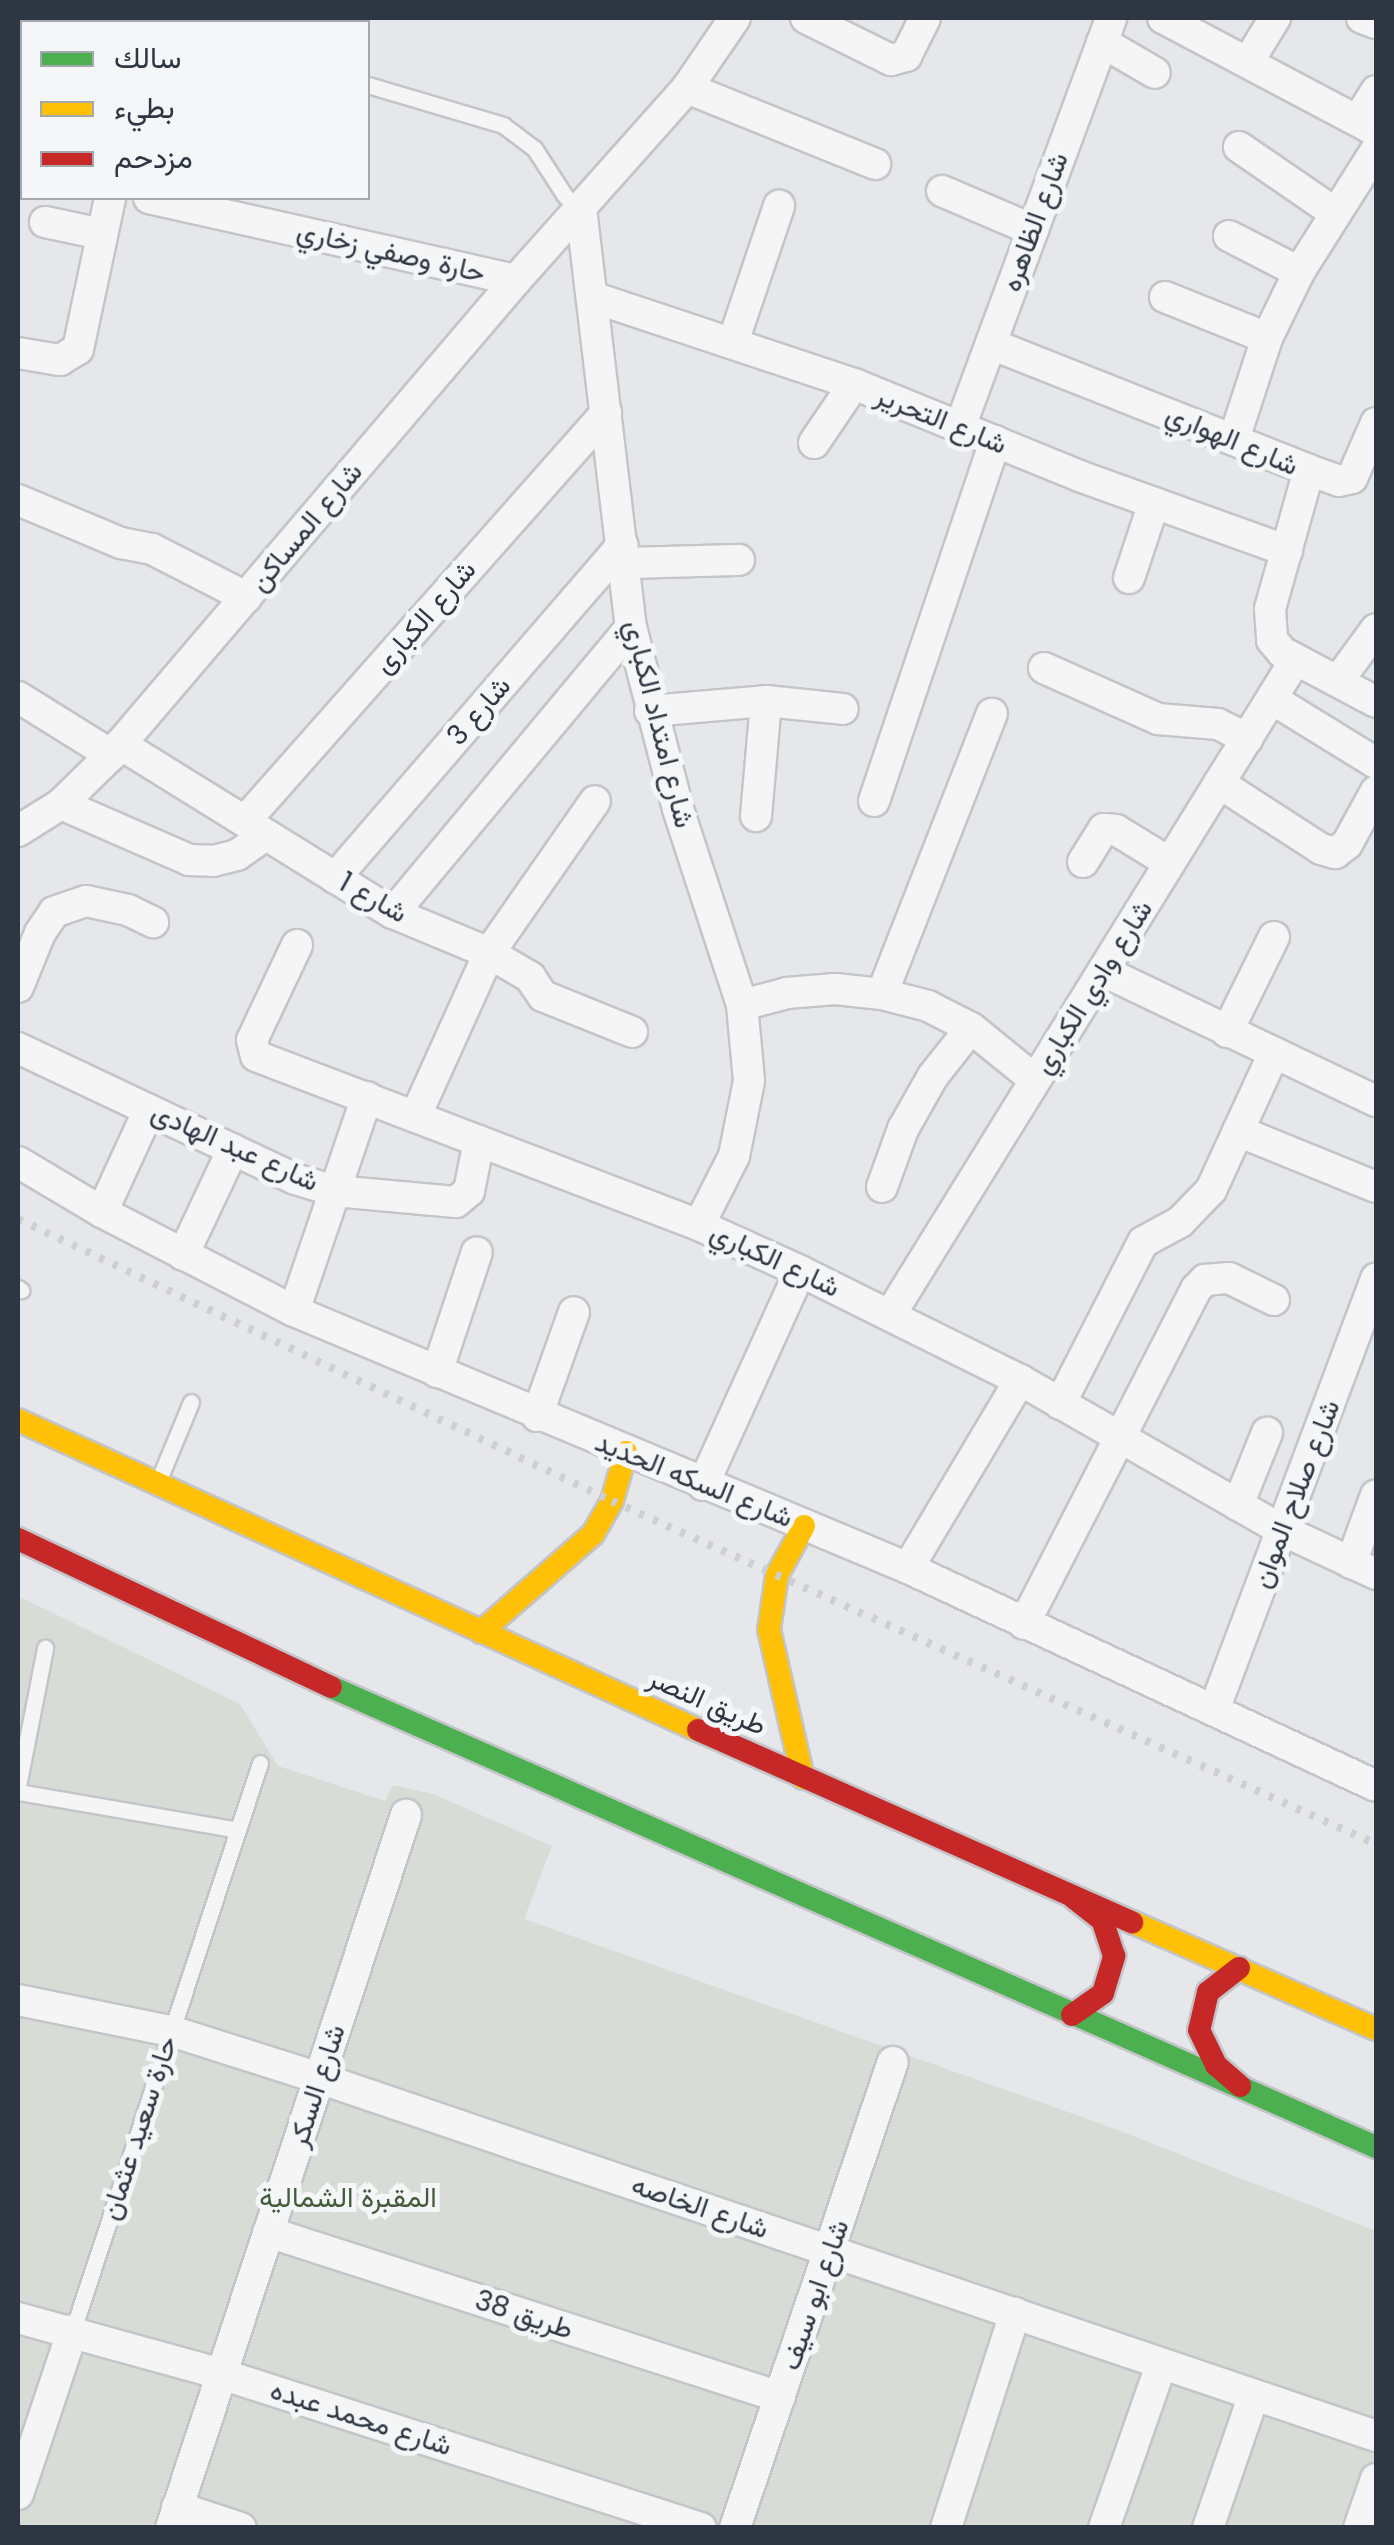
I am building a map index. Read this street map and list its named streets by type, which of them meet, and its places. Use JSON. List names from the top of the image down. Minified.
{"streets":{"highway":["طريق النصر"],"street":["شارع الظاهره","حارة وصفي زخاري","شارع التحرير","شارع الهواري","شارع المساكن","شارع الكبارى","شارع 3","شارع امتداد الكباري","شارع 1","شارع وادي الكباري","شارع عبد الهادى","شارع الكباري","شارع السكه الحديد","شارع صلاح الموان","شارع السكر","حارة سعيد عثمان","شارع الخاصه","شارع ابو سيف","طريق 38","شارع محمد عبده"]},"crossings":[["شارع الظاهره","شارع التحرير"],["شارع الظاهره","شارع الهواري"],["حارة وصفي زخاري","شارع المساكن"],["شارع التحرير","شارع الهواري"],["شارع التحرير","شارع امتداد الكباري"],["شارع الهواري","شارع وادي الكباري"],["شارع المساكن","شارع الكبارى"],["شارع المساكن","شارع امتداد الكباري"],["شارع المساكن","شارع 1"],["شارع الكبارى","شارع امتداد الكباري"],["شارع الكبارى","شارع 1"],["شارع 3","شارع امتداد الكباري"],["شارع 3","شارع 1"],["شارع امتداد الكباري","شارع الكباري"],["شارع وادي الكباري","شارع الكباري"],["شارع عبد الهادى","شارع الكباري"],["شارع الكباري","شارع صلاح الموان"],["شارع السكه الحديد","شارع صلاح الموان"],["شارع السكر","شارع الخاصه"],["شارع السكر","طريق 38"],["شارع السكر","شارع محمد عبده"],["حارة سعيد عثمان","شارع الخاصه"],["حارة سعيد عثمان","شارع محمد عبده"],["شارع الخاصه","شارع ابو سيف"],["شارع ابو سيف","طريق 38"]],"parks":["المقبرة الشمالية"],"legend":["سالك","بطيء","مزدحم"]}
